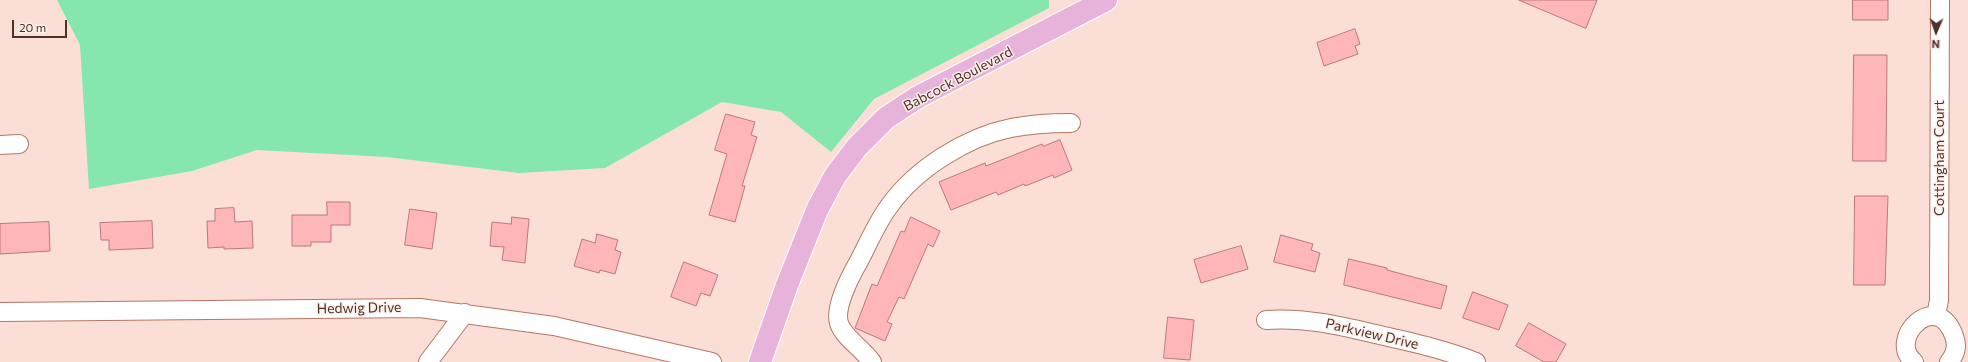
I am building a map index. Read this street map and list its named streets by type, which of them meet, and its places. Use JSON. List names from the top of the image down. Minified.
{"streets":{"main road":["Babcock Boulevard"],"street":["Cottingham Court","Hedwig Drive","Parkview Drive"]},"scale_bar":"20 m","north":"bottom"}
